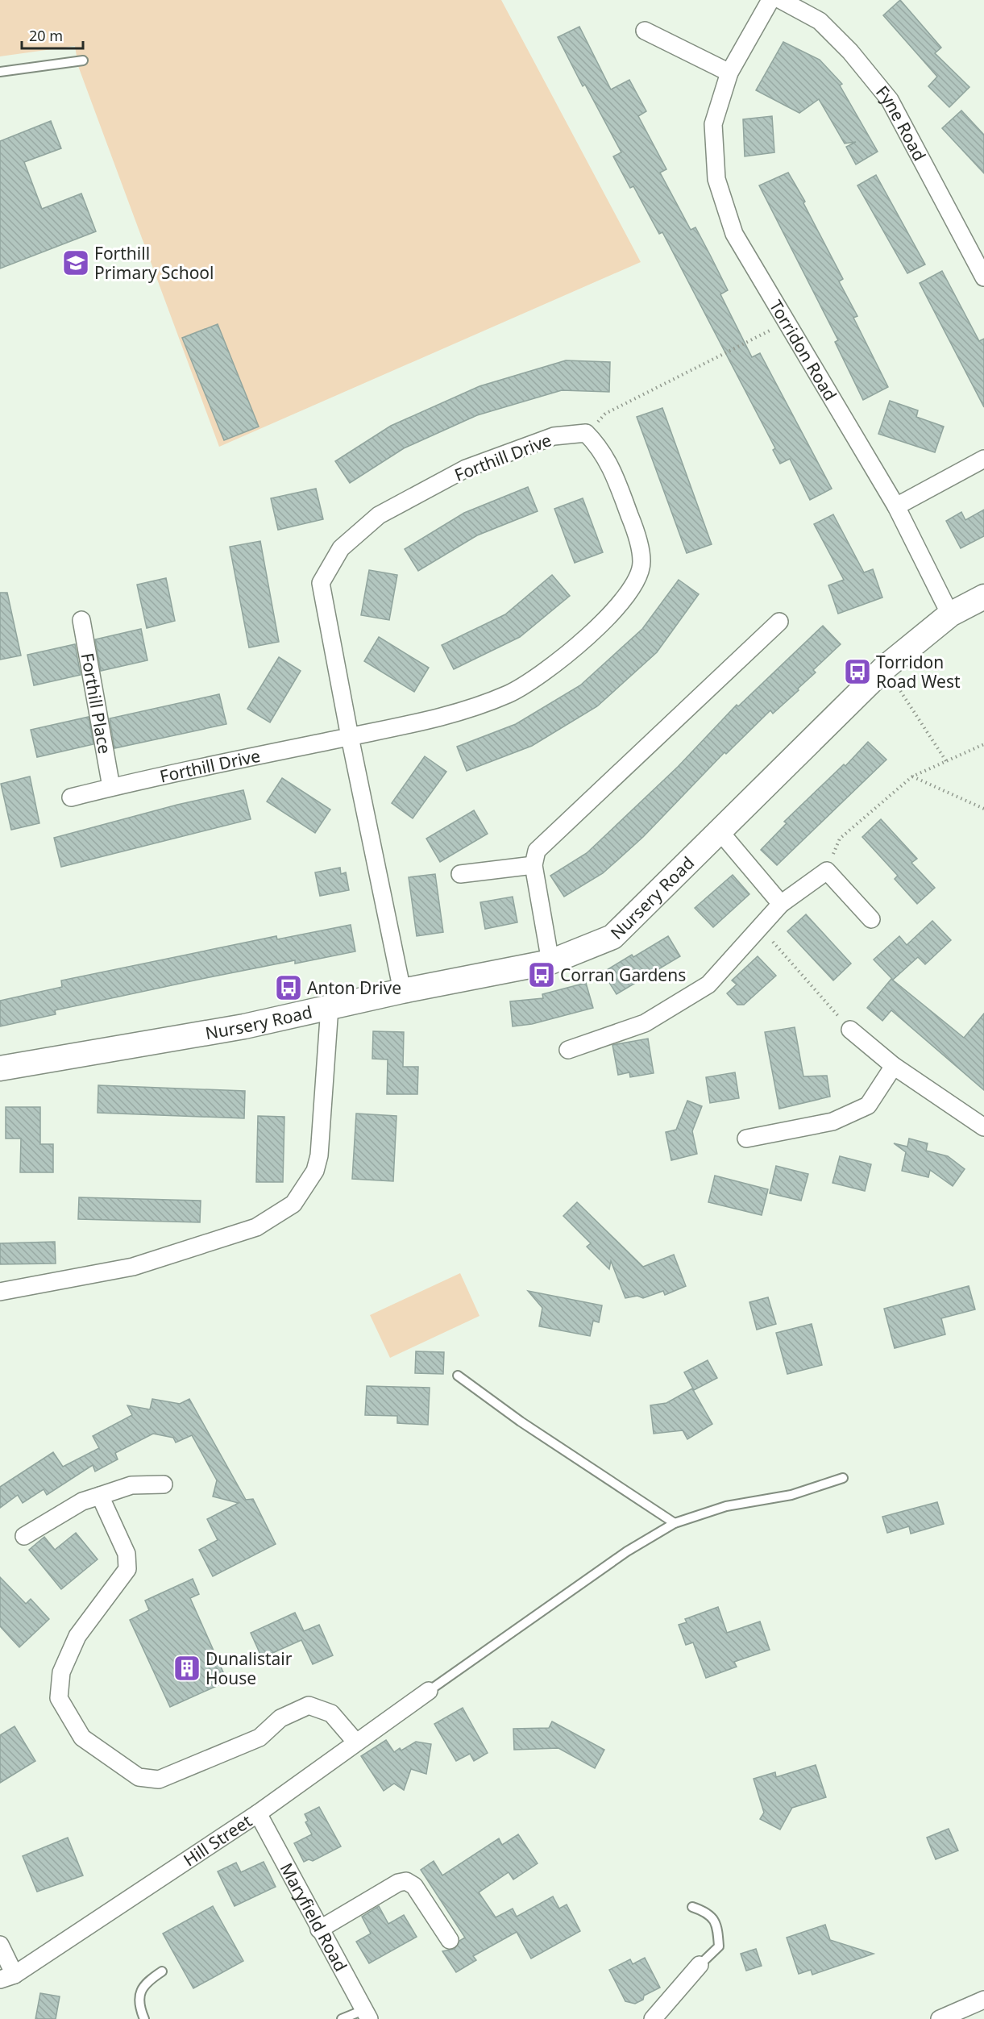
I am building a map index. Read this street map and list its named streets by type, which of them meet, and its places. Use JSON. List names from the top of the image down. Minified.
{"streets":{"street":["Fyne Road","Torridon Road","Forthill Drive","Forthill Place","Nursery Road","Hill Street","Maryfield Road"]},"crossings":[["Torridon Road","Nursery Road"],["Forthill Drive","Forthill Place"],["Forthill Drive","Nursery Road"],["Hill Street","Maryfield Road"]],"places":{"school or university":["Forthill Primary School"],"bus stop":["Torridon Road West","Corran Gardens","Anton Drive"],"building":["Dunalistair House"]},"scale_bar":"20 m"}
